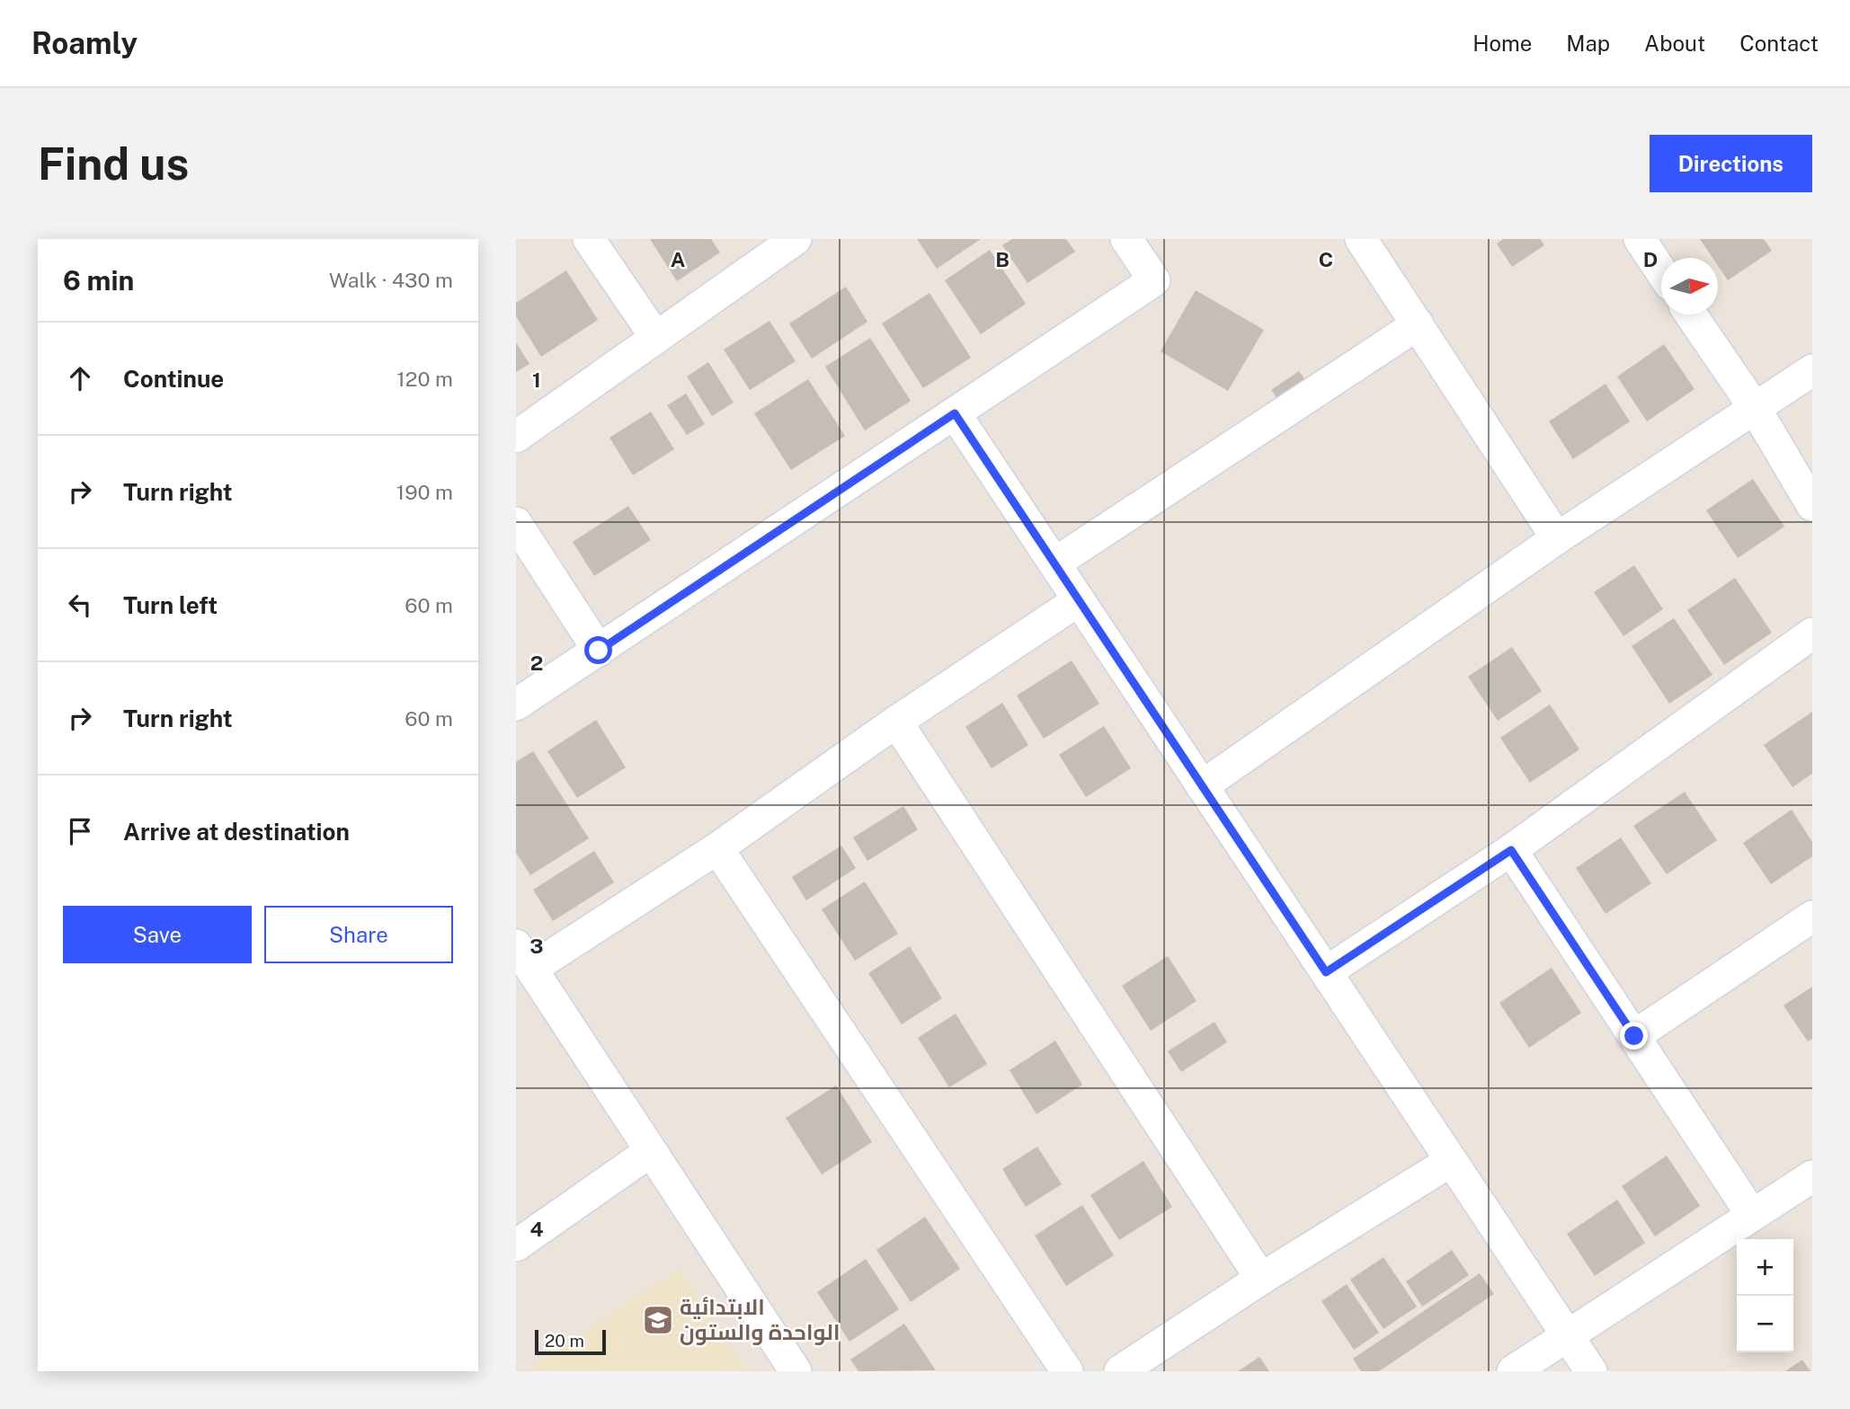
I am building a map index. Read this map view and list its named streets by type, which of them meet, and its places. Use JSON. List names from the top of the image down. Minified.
{"places":{"school or university":["الابتدائية الواحدة والستون"]},"scale_bar":"20 m","north":"right","page":{"header":"Roamly","nav":["Home","Map","About","Contact"],"buttons":["Directions",["Save","Share"]],"title":"Find us","heading":["6 min","Walk · 430 m"],"list":[["Continue","120 m"],["Turn right","190 m"],["Turn left","60 m"],["Turn right","60 m"],"Arrive at destination"],"map_buttons":["+","−"],"scale":"20 m"},"grid":{"columns":["A","B","C","D"],"rows":["1","2","3","4"]}}
